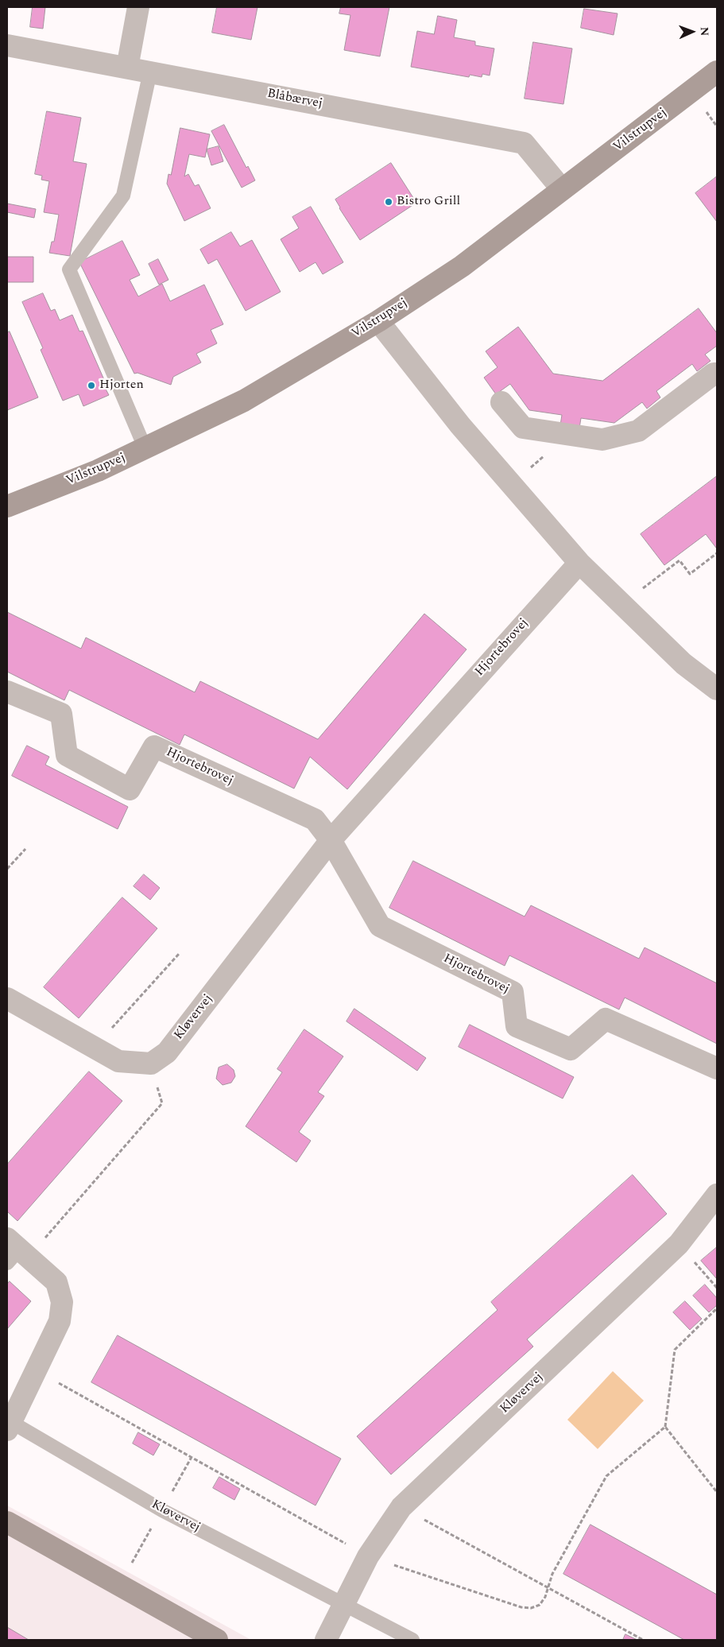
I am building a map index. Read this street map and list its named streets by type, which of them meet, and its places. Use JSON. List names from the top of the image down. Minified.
{"streets":{"street":["Blåbærvej","Vilstrupvej","Hjortebrovej","Kløvervej"]},"crossings":[["Blåbærvej","Vilstrupvej"],["Hjortebrovej","Kløvervej"]],"places":["Bistro Grill","Hjorten"],"north":"right"}
